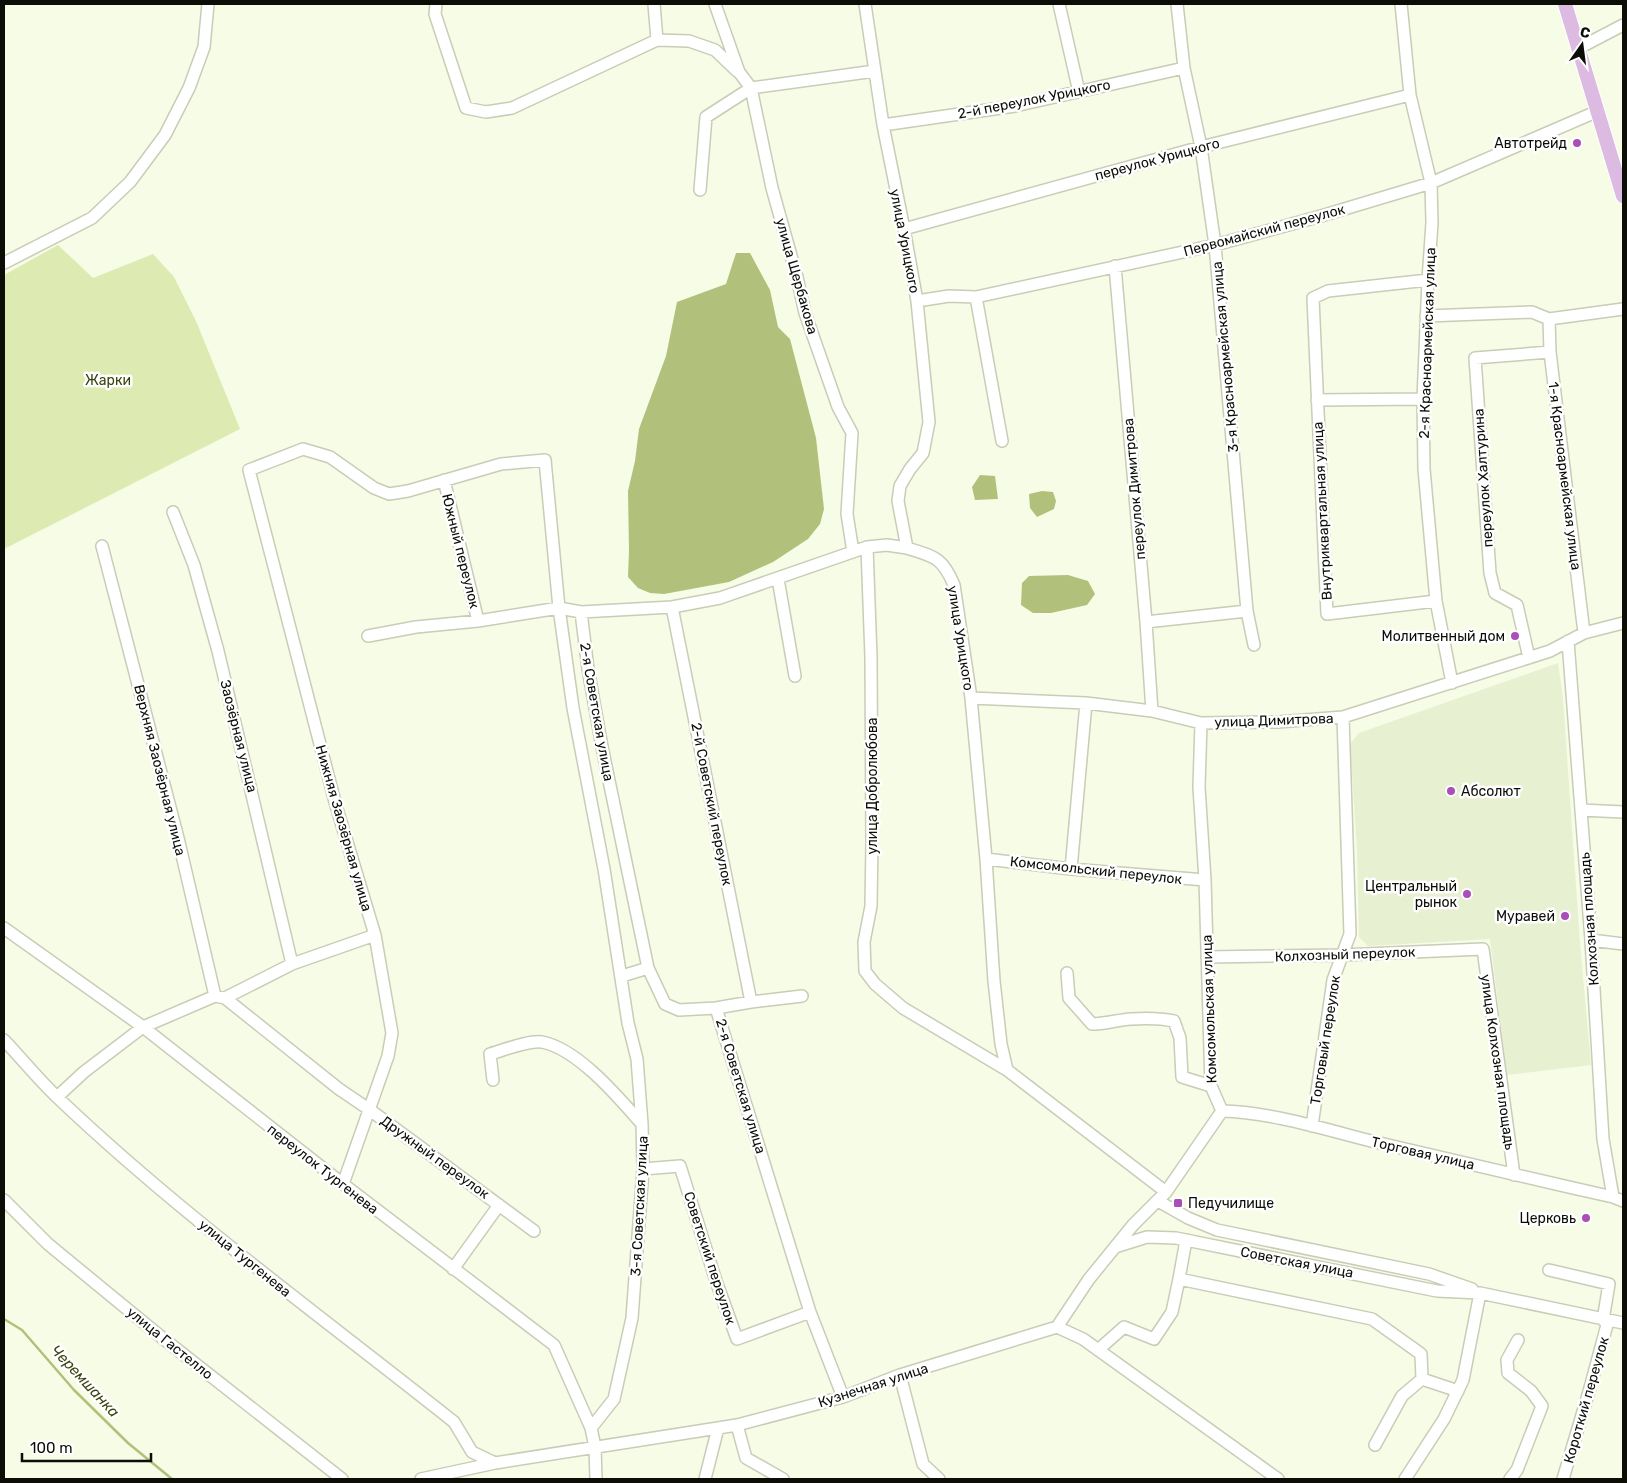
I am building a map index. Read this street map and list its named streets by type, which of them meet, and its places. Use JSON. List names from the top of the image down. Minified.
{"streets":{"street":["2-й переулок Урицкого","переулок Урицкого","Первомайский переулок","улица Урицкого","улица Щербакова","2-я Красноармейская улица","3-я Красноармейская улица","1-я Красноармейская улица","переулок Халтурина","переулок Димитрова","Внутриквартальная улица","Южный переулок","2-я Советская улица","улица Димитрова","Заозёрная улица","Верхняя Заозёрная улица","улица Добролюбова","2-й Советский переулок","Нижняя Заозёрная улица","Комсомольский переулок","Колхозная площадь","Колхозный переулок","Комсомольская улица","Торговый переулок","улица Колхозная площадь","Торговая улица","Дружный переулок","переулок Тургенева","3-я Советская улица","улица Тургенева","Советский переулок","Советская улица","улица Гастелло","Кузнечная улица","Короткий переулок"]},"crossings":[["2-й переулок Урицкого","улица Урицкого"],["2-й переулок Урицкого","3-я Красноармейская улица"],["переулок Урицкого","улица Урицкого"],["переулок Урицкого","2-я Красноармейская улица"],["переулок Урицкого","3-я Красноармейская улица"],["Первомайский переулок","улица Урицкого"],["Первомайский переулок","2-я Красноармейская улица"],["Первомайский переулок","3-я Красноармейская улица"],["Первомайский переулок","переулок Димитрова"],["улица Урицкого","улица Димитрова"],["улица Урицкого","Комсомольский переулок"],["улица Урицкого","Советская улица"],["2-я Красноармейская улица","Внутриквартальная улица"],["2-я Красноармейская улица","улица Димитрова"],["1-я Красноармейская улица","переулок Халтурина"],["1-я Красноармейская улица","улица Димитрова"],["переулок Халтурина","улица Димитрова"],["переулок Димитрова","улица Димитрова"],["Южный переулок","Нижняя Заозёрная улица"],["2-я Советская улица","Советский переулок"],["2-я Советская улица","Кузнечная улица"],["улица Димитрова","Колхозная площадь"],["улица Димитрова","Комсомольская улица"],["улица Димитрова","Торговый переулок"],["улица Добролюбова","Советская улица"],["Нижняя Заозёрная улица","Дружный переулок"],["Нижняя Заозёрная улица","переулок Тургенева"],["Комсомольский переулок","Комсомольская улица"],["Колхозная площадь","Торговая улица"],["Колхозный переулок","Комсомольская улица"],["Колхозный переулок","Торговый переулок"],["Колхозный переулок","улица Колхозная площадь"],["Комсомольская улица","Торговая улица"],["Торговый переулок","Торговая улица"],["улица Колхозная площадь","Торговая улица"],["Дружный переулок","переулок Тургенева"],["переулок Тургенева","3-я Советская улица"],["переулок Тургенева","Кузнечная улица"],["3-я Советская улица","Советский переулок"],["улица Тургенева","Кузнечная улица"],["Советская улица","Короткий переулок"]],"water":["Черемшанка"],"parks":["Жарки"],"places":{"other":["Автотрейд","Молитвенный дом","Абсолют","Центральный рынок","Муравей","Церковь"],"transit":["Педучилище"]},"scale_bar":"100 m","north":"top"}
